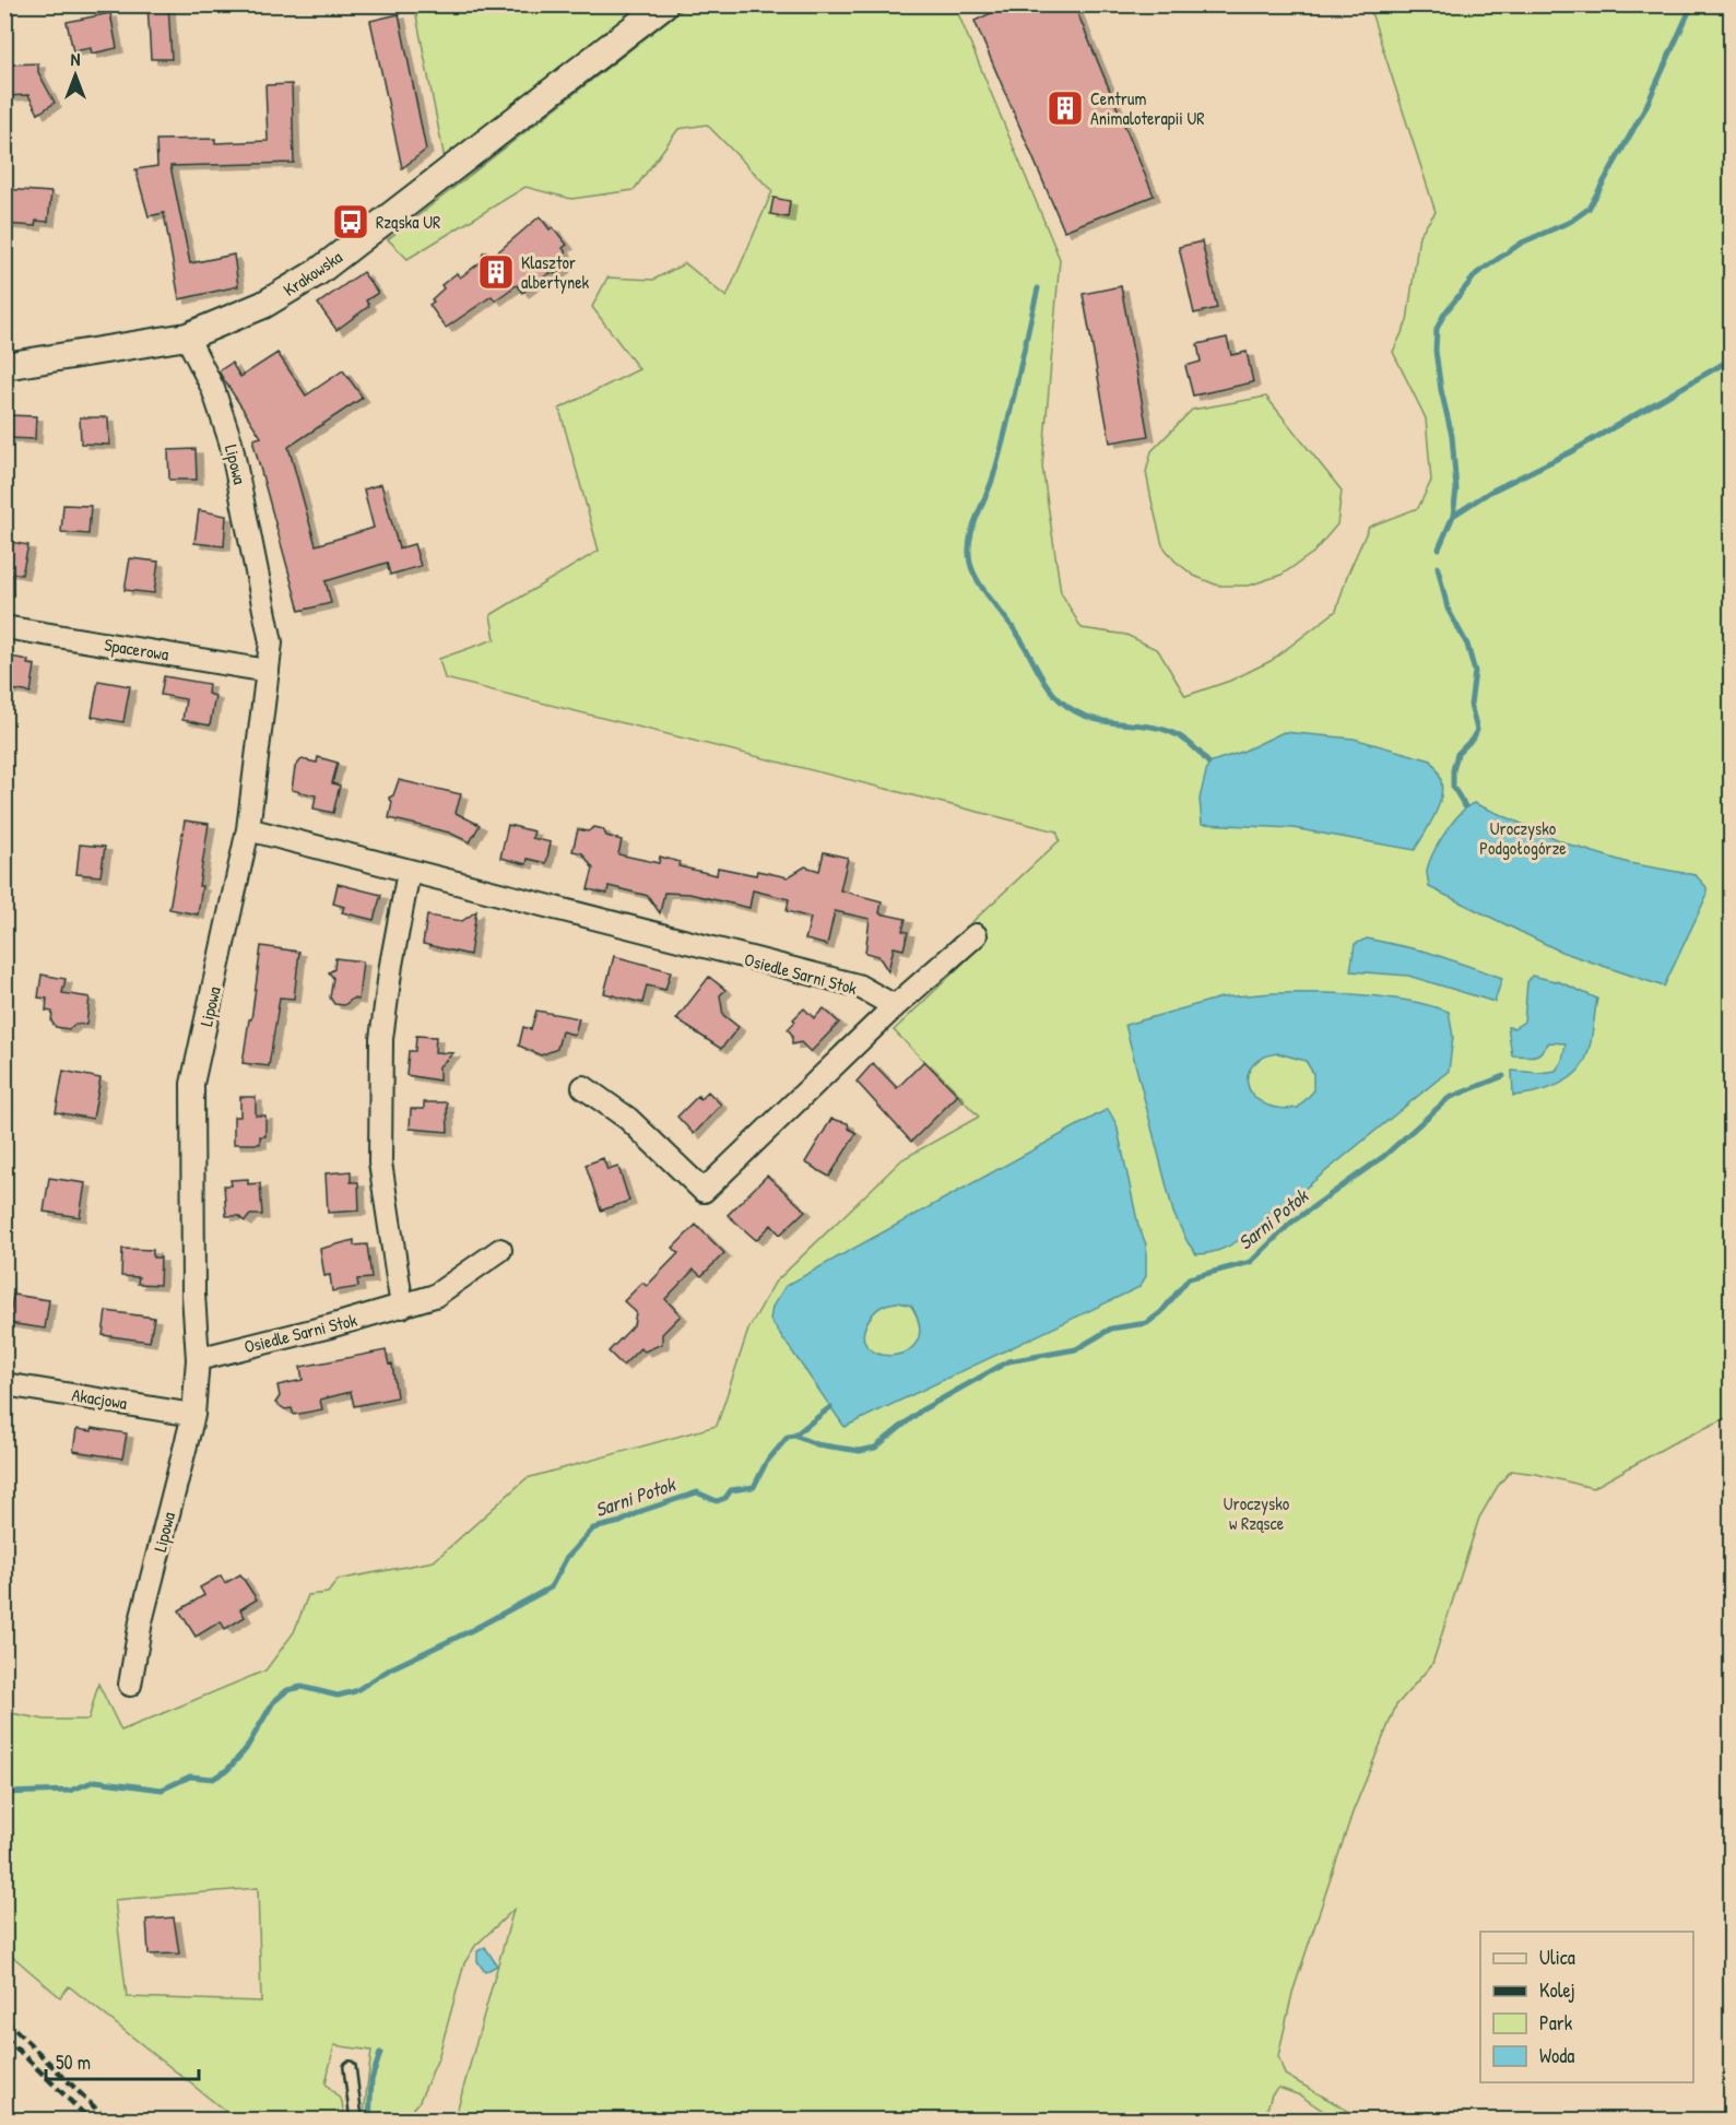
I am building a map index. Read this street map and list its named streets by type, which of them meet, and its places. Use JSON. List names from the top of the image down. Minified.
{"streets":{"street":["Krakowska","Lipowa","Spacerowa","Osiedle Sarni Stok","Akacjowa"]},"crossings":[["Krakowska","Lipowa"],["Lipowa","Spacerowa"],["Lipowa","Osiedle Sarni Stok"],["Lipowa","Akacjowa"]],"water":["Sarni Potok"],"parks":["Uroczysko Podgołogórze","Uroczysko w Rząsce"],"places":{"building":["Centrum Animaloterapii UR","Klasztor albertynek"],"bus stop":["Rząska UR"]},"legend":["Ulica","Kolej","Park","Woda"],"scale_bar":"50 m","north":"top"}
